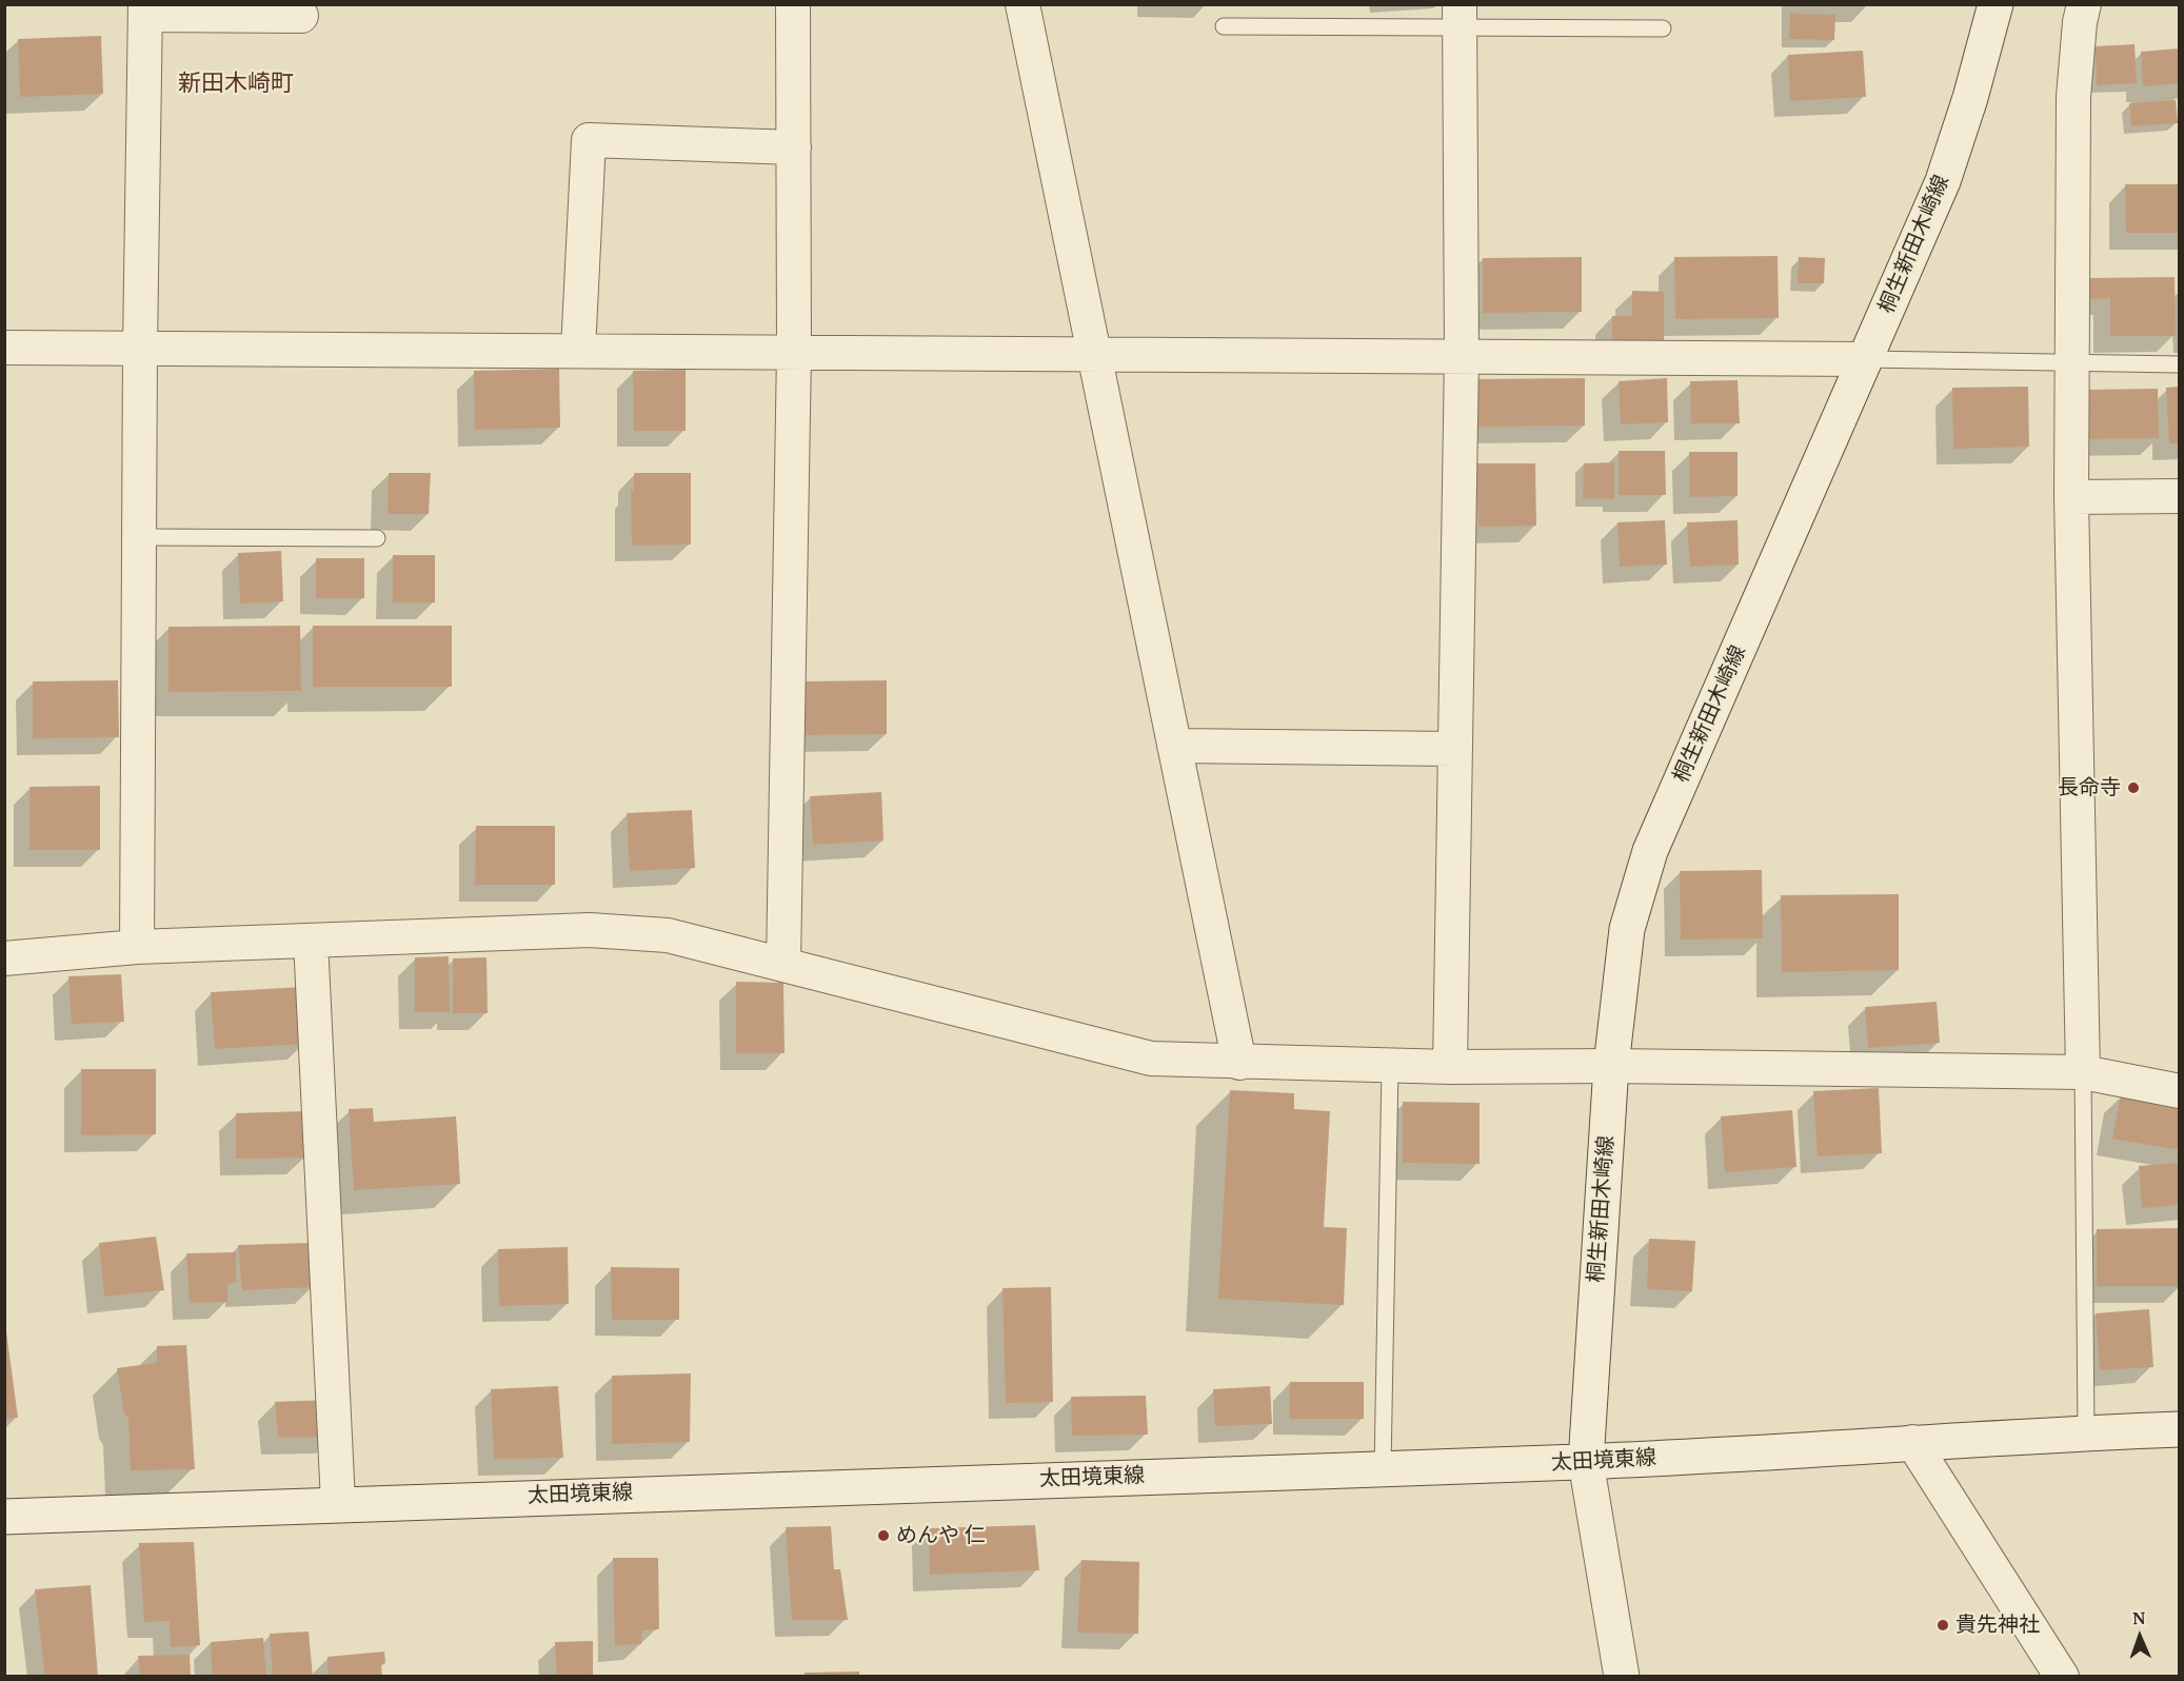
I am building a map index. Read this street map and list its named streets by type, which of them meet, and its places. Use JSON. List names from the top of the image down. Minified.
{"streets":{"main road":["桐生新田木崎線","太田境東線"]},"crossings":[["桐生新田木崎線","太田境東線"]],"districts":["新田木崎町"],"places":["長命寺","めんや 仁","貴先神社"],"north":"top"}
